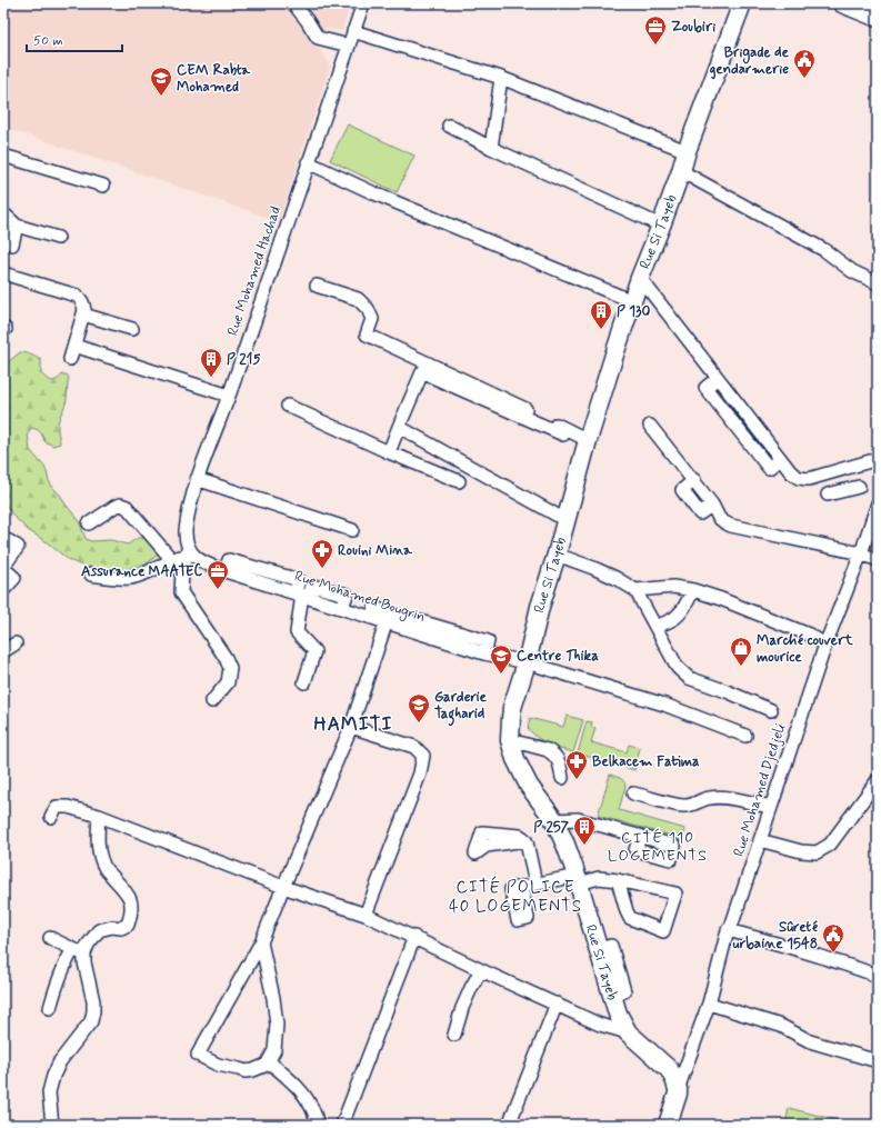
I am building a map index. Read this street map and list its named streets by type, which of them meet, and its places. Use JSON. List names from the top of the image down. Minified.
{"streets":{"main road":["Rue Si Tayeb"],"street":["Rue Mohamed Hachad","Rue Mohamed Bougrin","Rue Mohamed Djedjeli"]},"crossings":[["Rue Si Tayeb","Rue Mohamed Djedjeli"]],"districts":["HAMITI","CITÉ 110 LOGEMENTS","CITÉ POLICE 40 LOGEMENTS"],"places":{"office":["Zoubiri","Assurance MAATEC"],"public building":["Brigade de gendarmerie","Sûreté urbaine 1548"],"school or university":["CEM Rabta Mohamed","Centre Thika","Garderie Tagharid"],"building":["P 130","P 215","P 257"],"pharmacy":["Rouini Mina","Belkacem Fatima"],"shop":["Marché couvert mourice"]},"scale_bar":"50 m"}
